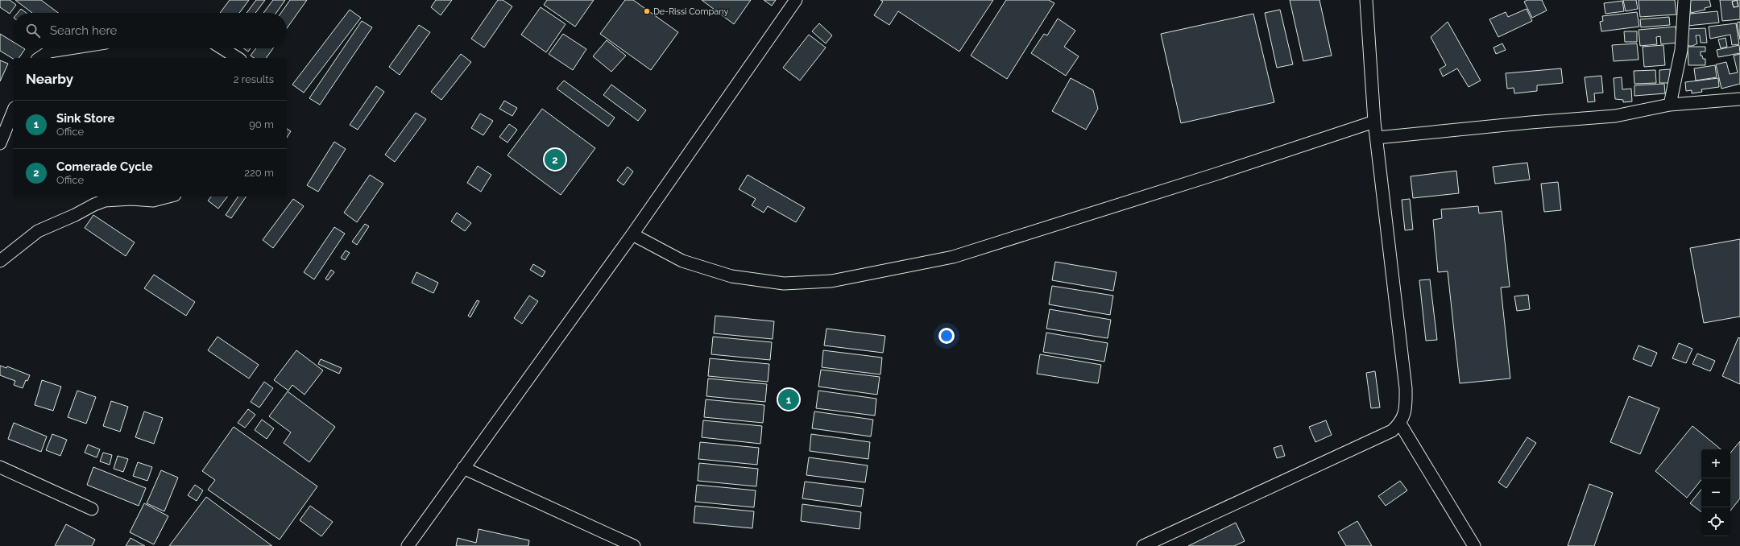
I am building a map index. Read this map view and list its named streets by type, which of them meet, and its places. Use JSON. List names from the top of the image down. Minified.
{"places":["De-Rissi Company"],"page":{"search":"Search here","heading":["Nearby","2 results"],"list":[{"mark":"1","name":"Sink Store","note":"Office","value":"90 m"},{"mark":"2","name":"Comerade Cycle","note":"Office","value":"220 m"}],"pins":["2","1"],"map_buttons":["+","−"]}}
